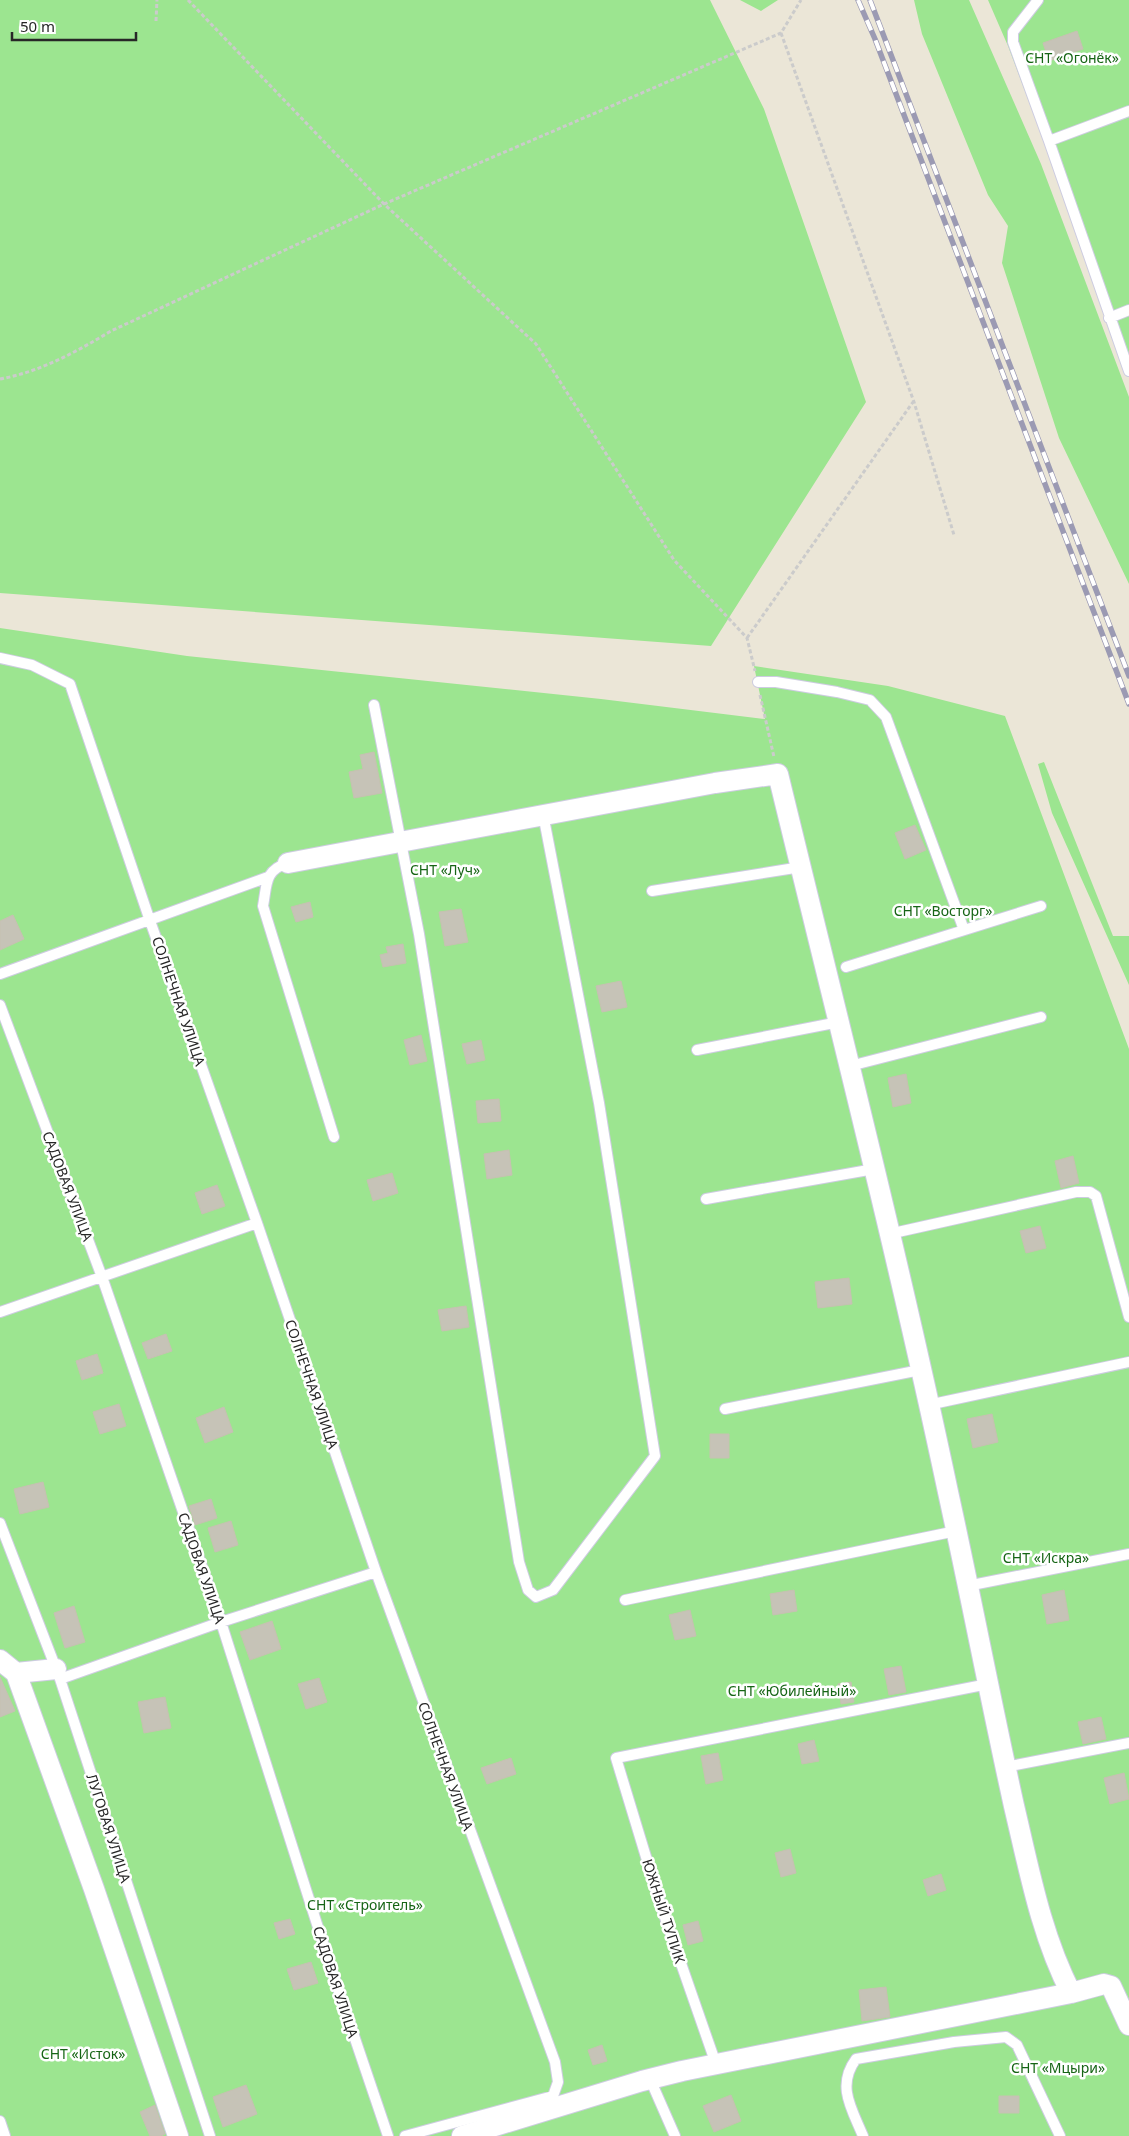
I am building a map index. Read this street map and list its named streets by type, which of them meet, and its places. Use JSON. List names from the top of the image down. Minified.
{"streets":{"lane":["СОЛНЕЧНАЯ УЛИЦА","САДОВАЯ УЛИЦА","ЛУГОВАЯ УЛИЦА","ЮЖНЫЙ ТУПИК"]},"parks":["СНТ «Огонёк»","СНТ «Луч»","СНТ «Восторг»","СНТ «Искра»","СНТ «Юбилейный»","СНТ «Строитель»","СНТ «Исток»","СНТ «Мцыри»"],"scale_bar":"50 m"}
